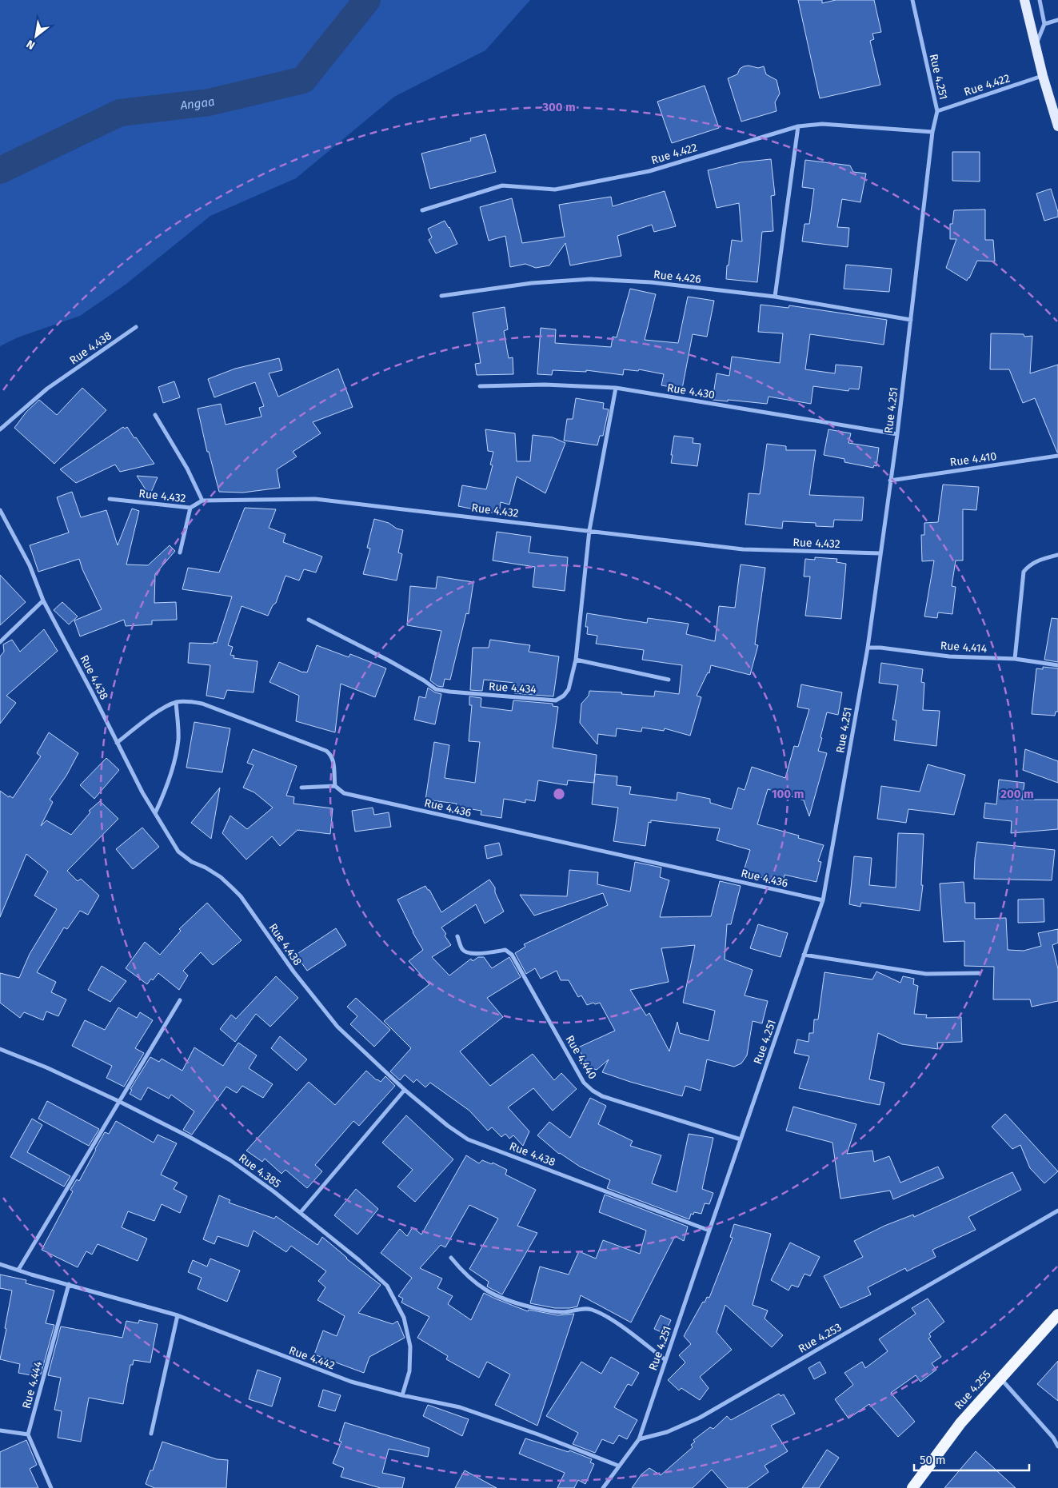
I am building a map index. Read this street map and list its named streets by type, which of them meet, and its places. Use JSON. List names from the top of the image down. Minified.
{"streets":{"highway":["Rue 4.255"],"street":["Rue 4.251","Rue 4.422","Rue 4.426","Rue 4.438","Rue 4.430","Rue 4.410","Rue 4.432","Rue 4.414","Rue 4.434","Rue 4.436","Rue 4.440","Rue 4.385","Rue 4.253","Rue 4.442","Rue 4.444"]},"crossings":[["Rue 4.251","Rue 4.422"],["Rue 4.251","Rue 4.426"],["Rue 4.251","Rue 4.438"],["Rue 4.251","Rue 4.430"],["Rue 4.251","Rue 4.410"],["Rue 4.251","Rue 4.432"],["Rue 4.251","Rue 4.414"],["Rue 4.251","Rue 4.436"],["Rue 4.251","Rue 4.440"],["Rue 4.251","Rue 4.253"],["Rue 4.430","Rue 4.434"],["Rue 4.432","Rue 4.434"],["Rue 4.385","Rue 4.442"],["Rue 4.442","Rue 4.444"]],"water":["Angaa"],"scale_bar":"50 m","north":"bottom left","rings":["300 m","100 m","200 m"]}
